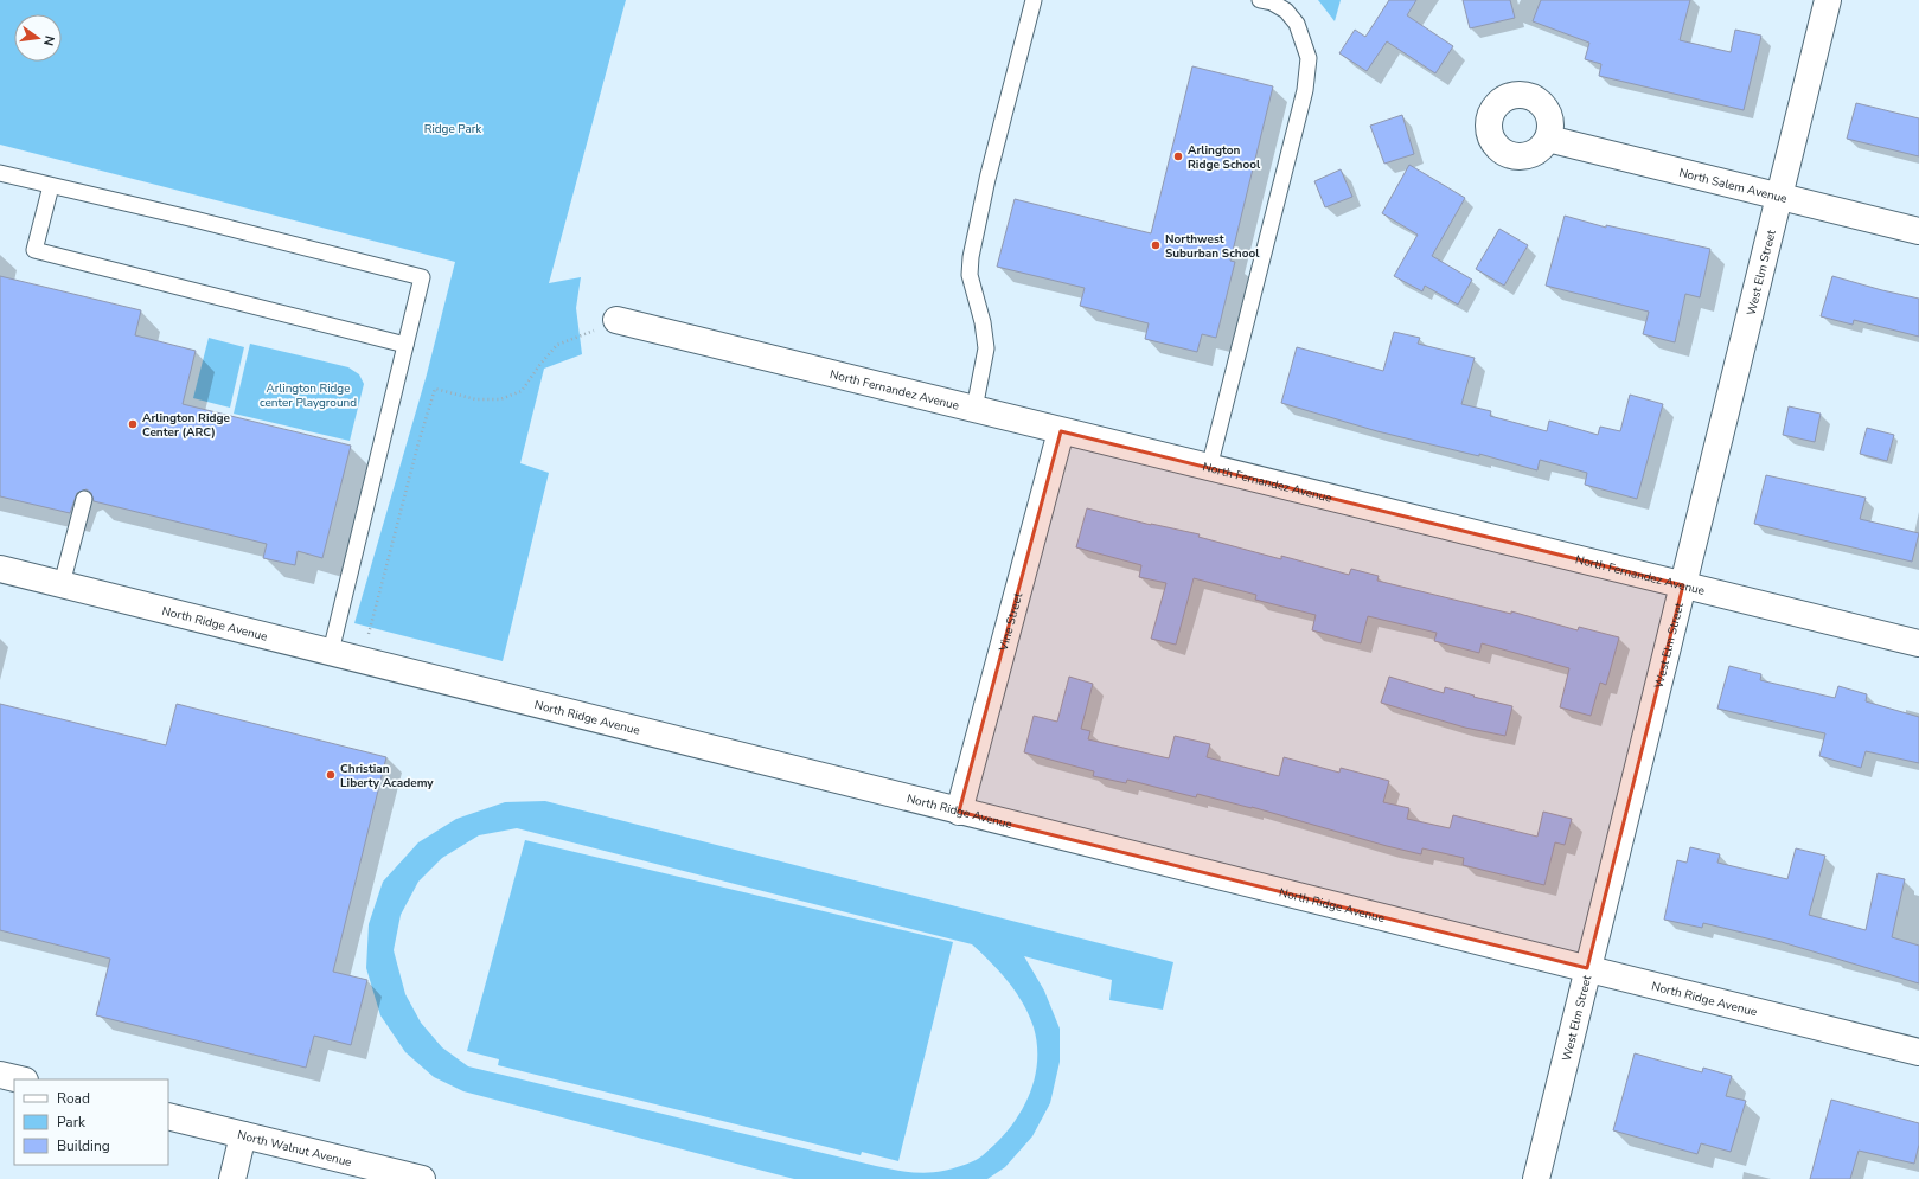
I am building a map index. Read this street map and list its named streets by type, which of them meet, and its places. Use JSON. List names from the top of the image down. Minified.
{"streets":{"street":["North Salem Avenue","West Elm Street","North Fernandez Avenue","Vine Street","North Ridge Avenue","North Walnut Avenue"]},"crossings":[["North Salem Avenue","West Elm Street"],["West Elm Street","North Fernandez Avenue"],["West Elm Street","North Ridge Avenue"],["North Fernandez Avenue","Vine Street"],["Vine Street","North Ridge Avenue"]],"parks":["Ridge Park","Arlington Ridge center Playground"],"places":["Arlington Ridge School","Northwest Suburban School","Arlington Ridge Center (ARC)","Christian Liberty Academy"],"legend":["Road","Park","Building"],"north":"right"}
